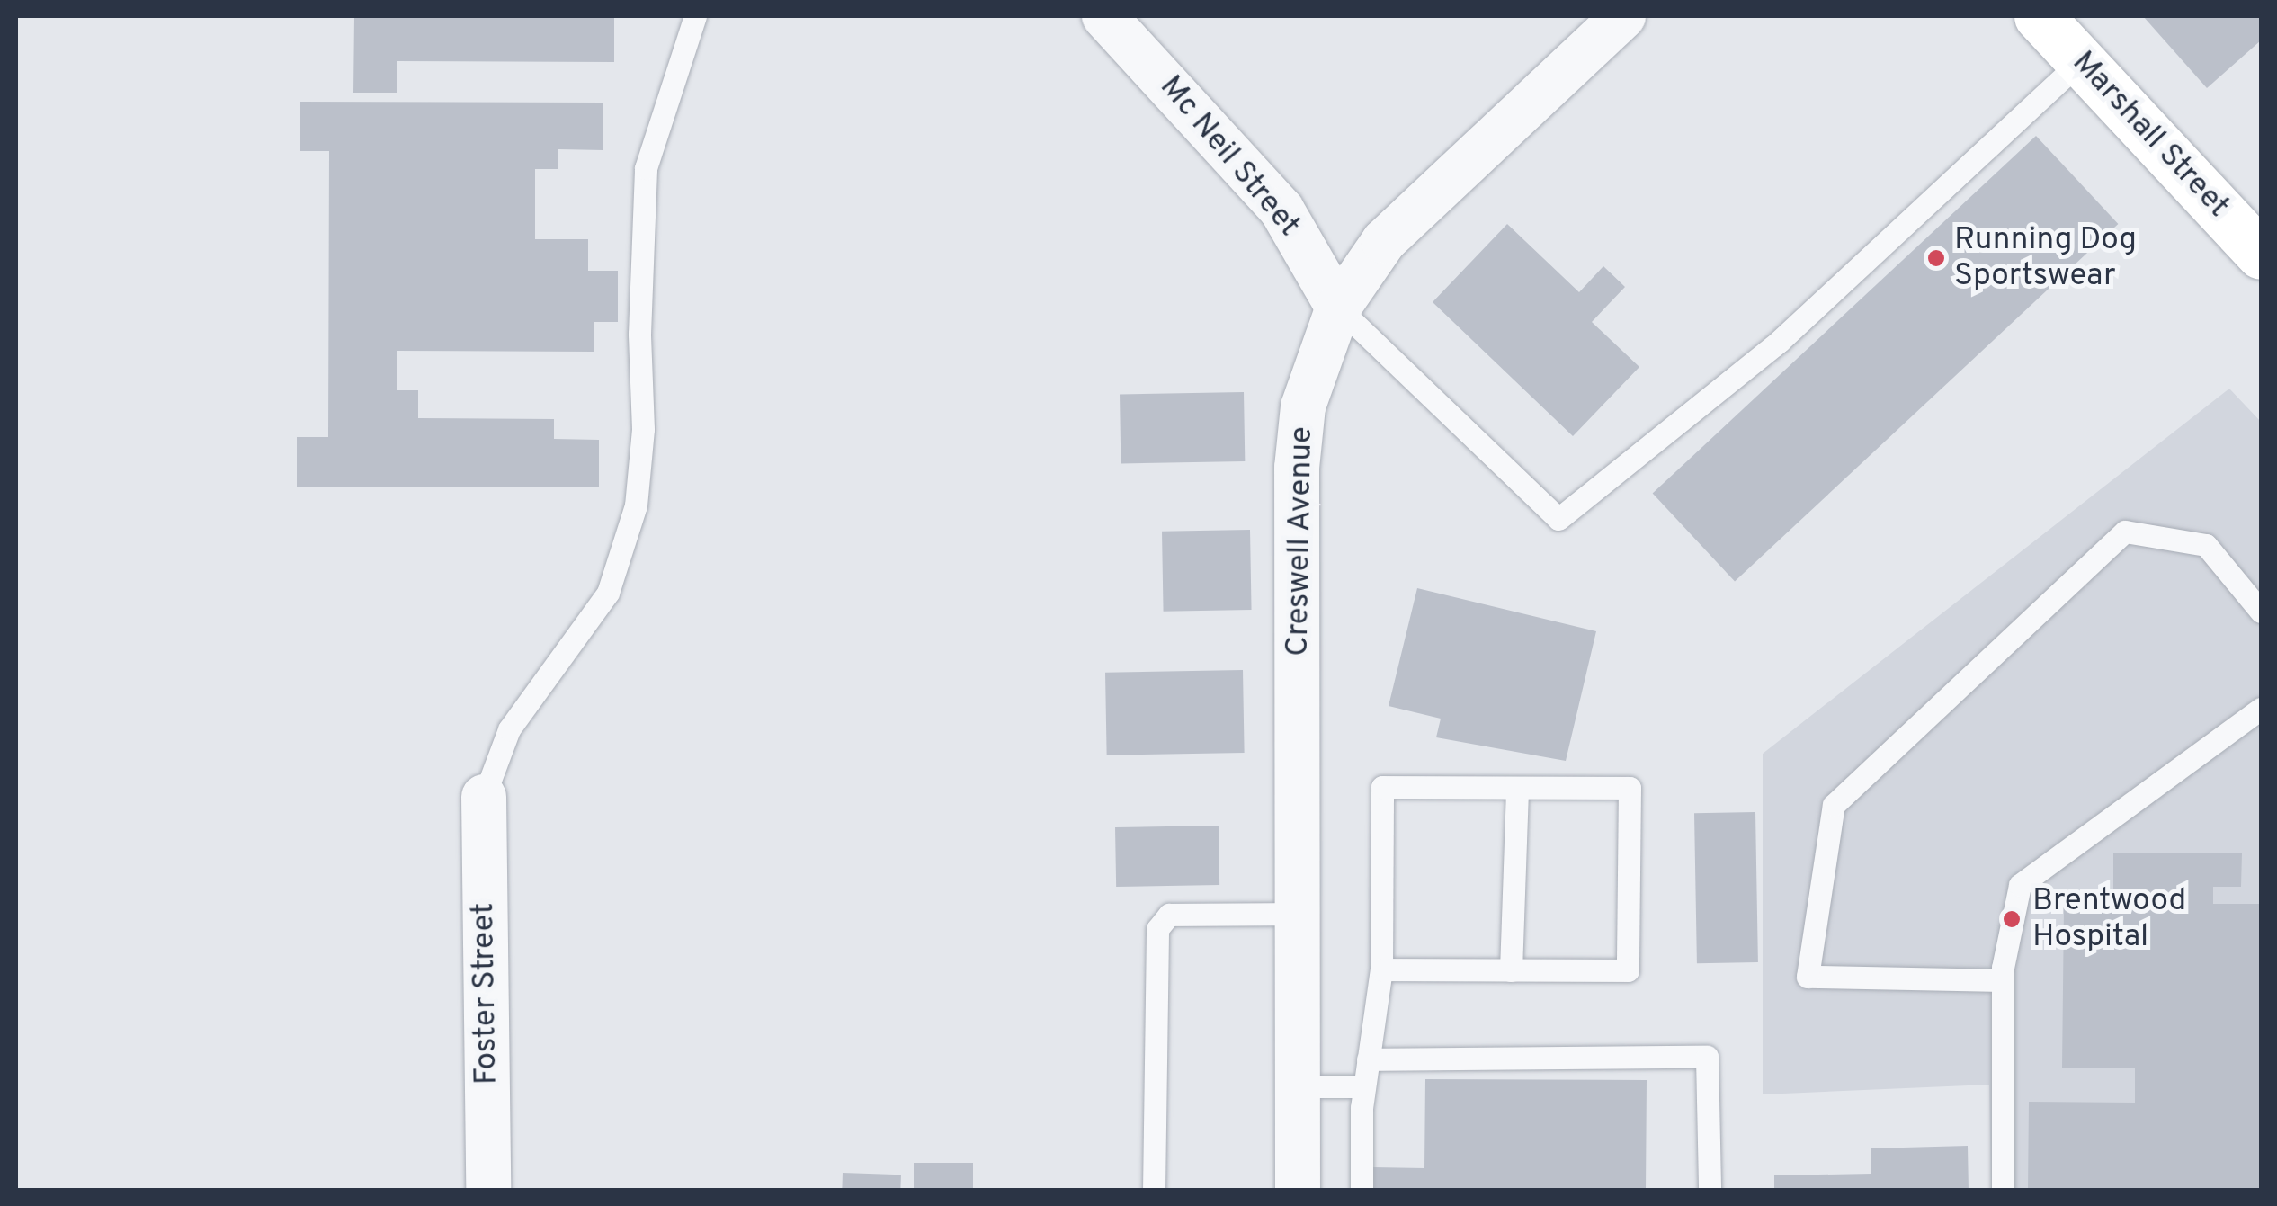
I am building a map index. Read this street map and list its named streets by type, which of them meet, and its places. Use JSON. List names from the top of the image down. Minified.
{"streets":{"street":["Marshall Street","Mc Neil Street","Creswell Avenue","Foster Street"]},"crossings":[["Mc Neil Street","Creswell Avenue"]],"places":["Running Dog Sportswear","Brentwood Hospital"]}
